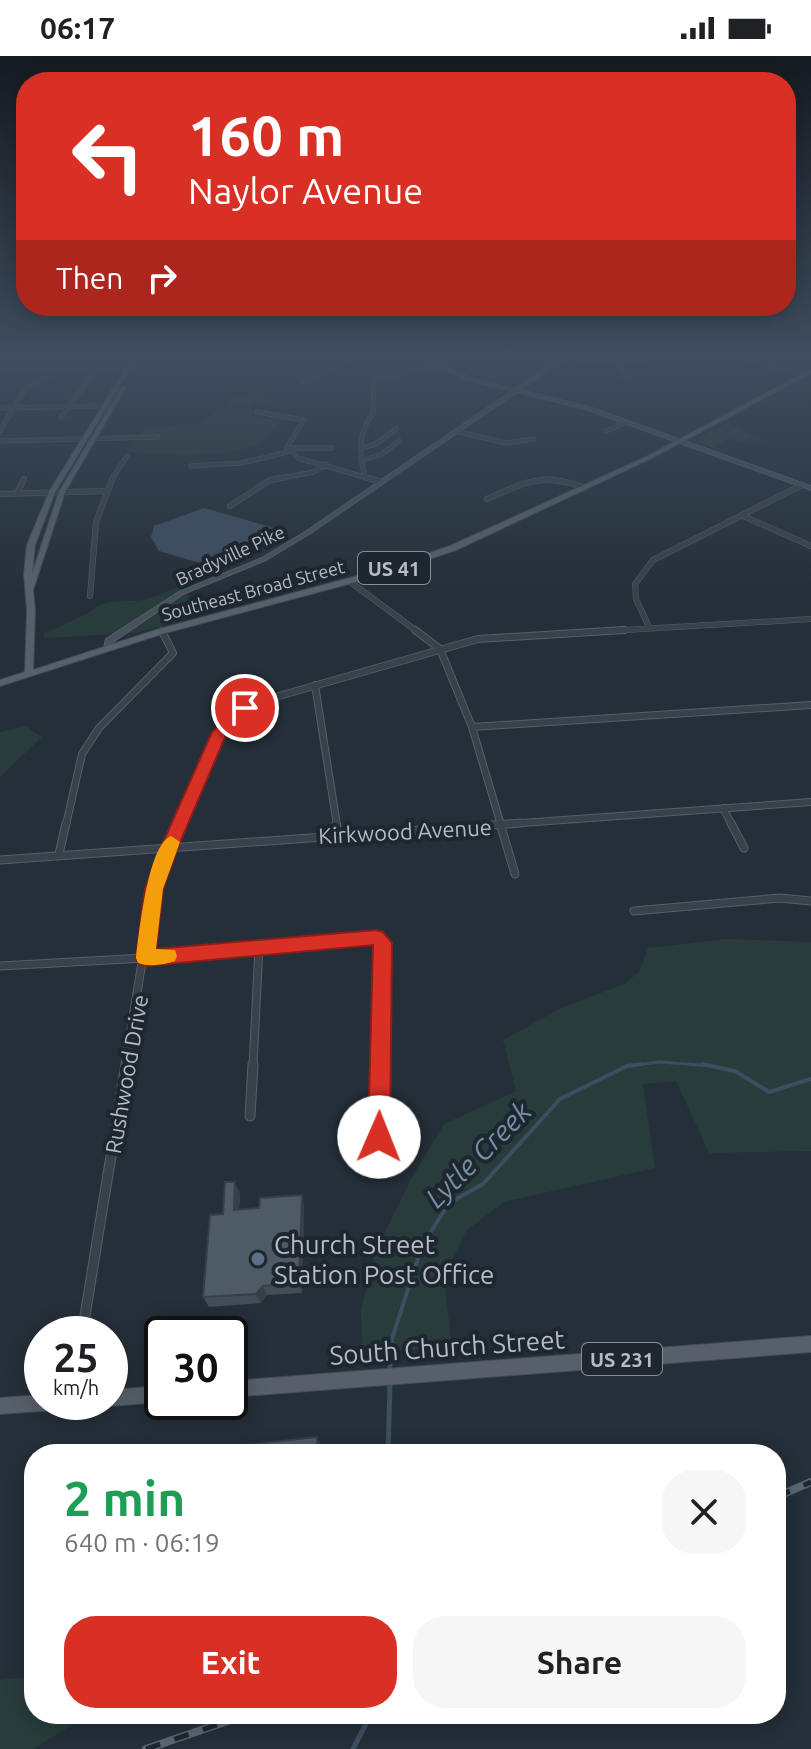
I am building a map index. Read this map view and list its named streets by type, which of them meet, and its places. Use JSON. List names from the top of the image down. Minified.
{"streets":{"main road":["Bradyville Pike","US 41","Southeast Broad Street","South Church Street","US 231"],"street":["Kirkwood Avenue","Rushwood Drive"]},"crossings":[["Bradyville Pike","Southeast Broad Street"],["Kirkwood Avenue","Rushwood Drive"]],"water":["Lytle Creek"],"places":["Church Street Station Post Office"],"page":{"status":"06:17","turn":["160 m","Naylor Avenue"],"then":"Then","speed":"25 km/h","limit":"30","heading":["2 min","640 m · 06:19"],"buttons":["Exit","Share"]}}
